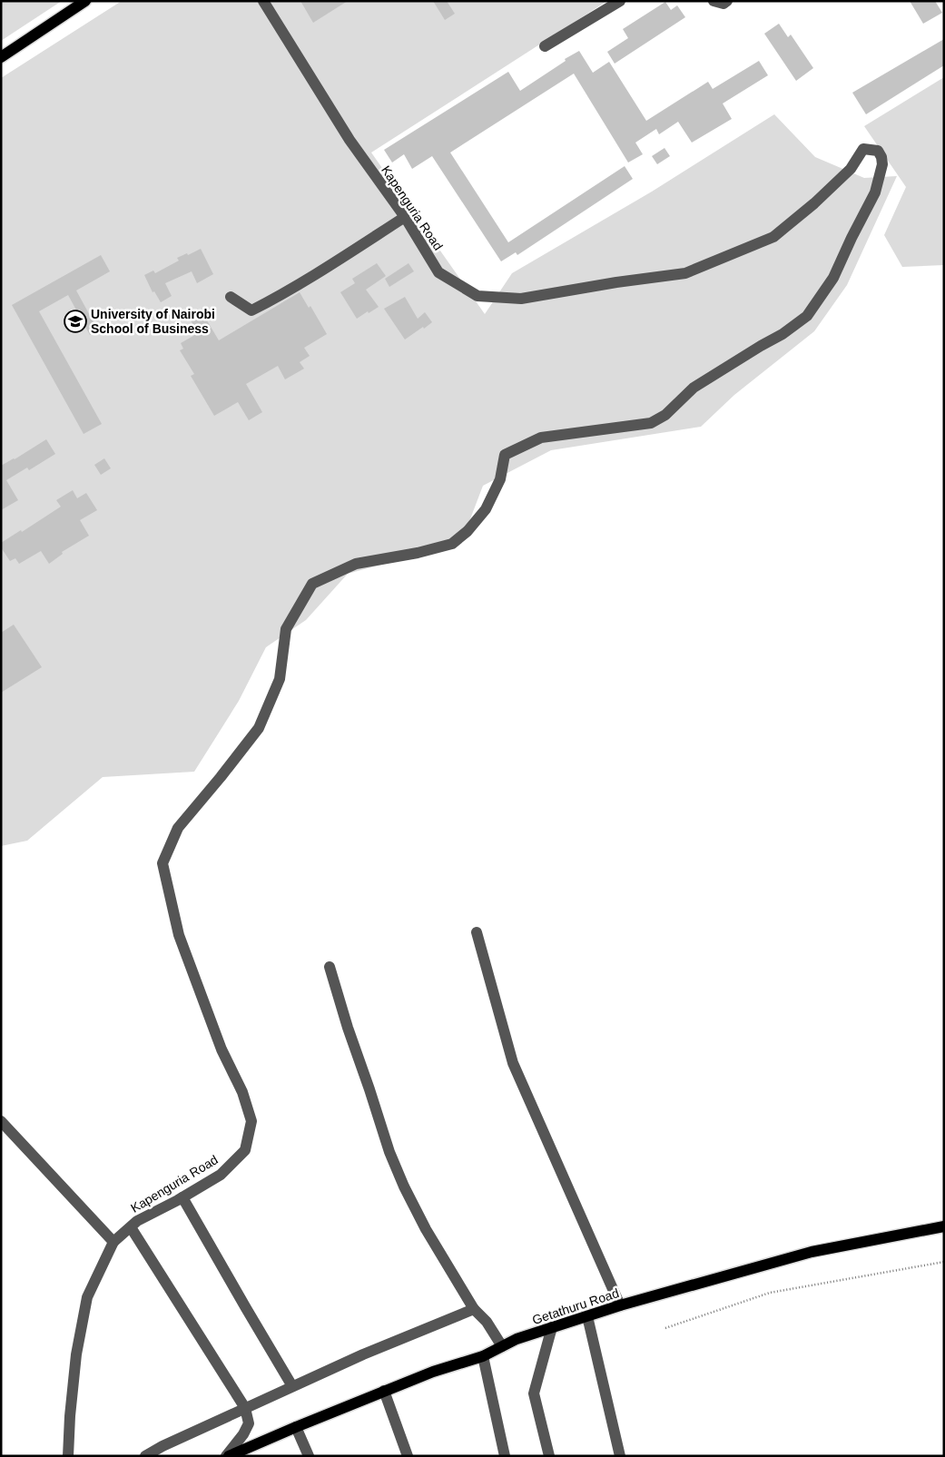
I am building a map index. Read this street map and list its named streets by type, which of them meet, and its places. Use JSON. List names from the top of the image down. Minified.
{"streets":{"main road":["Getathuru Road"],"street":["Kapenguria Road"]},"places":{"school or university":["University of Nairobi School of Business"]}}
